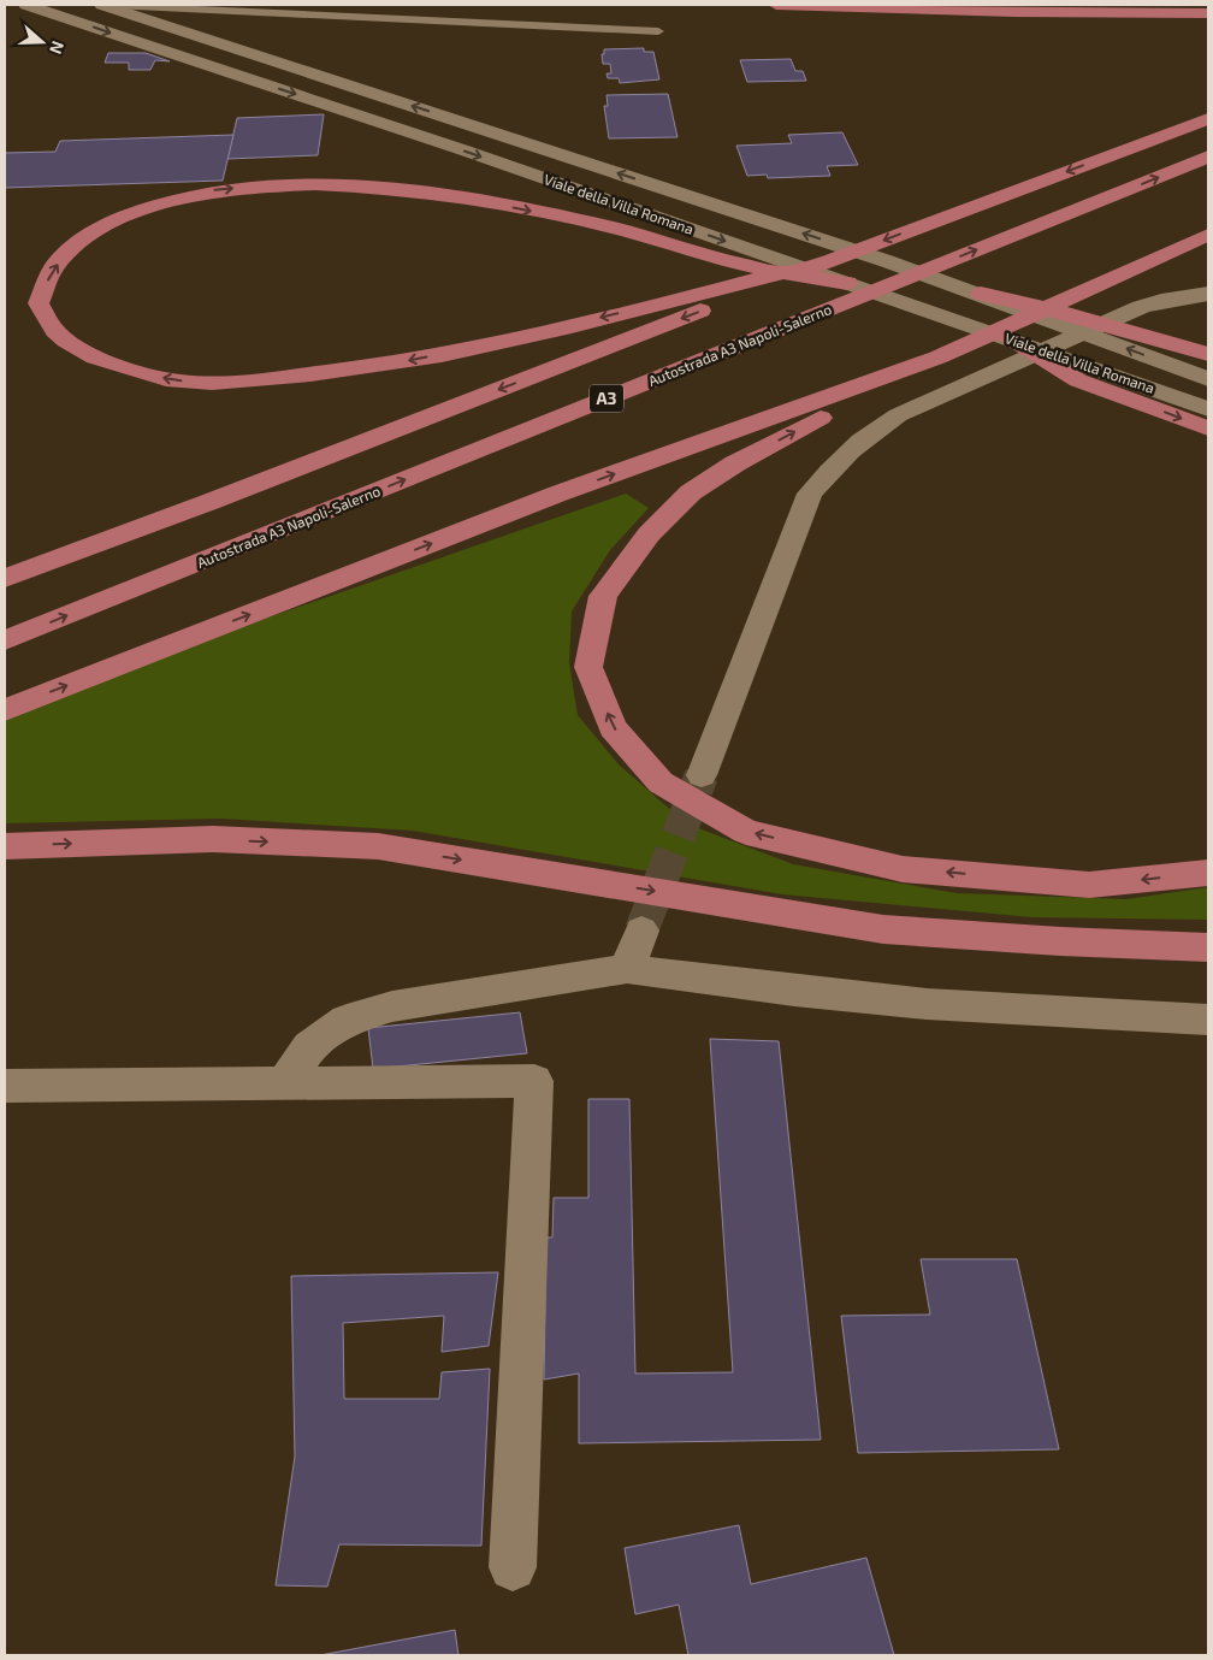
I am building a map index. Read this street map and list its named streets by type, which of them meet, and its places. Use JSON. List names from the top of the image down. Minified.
{"streets":{"highway":["Autostrada A3 Napoli-Salerno","A3"],"main road":["Viale della Villa Romana"]},"north":"right"}
